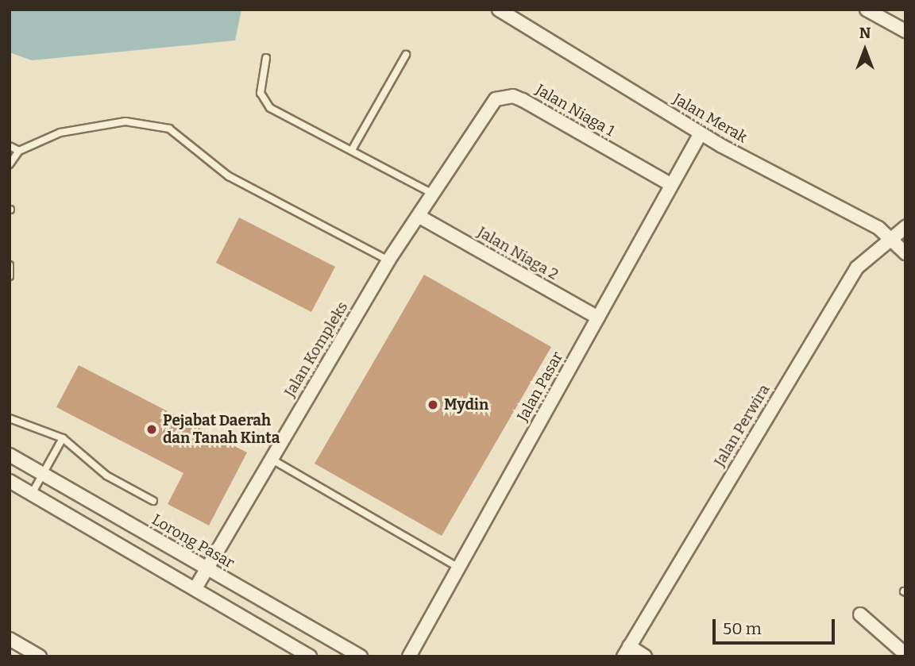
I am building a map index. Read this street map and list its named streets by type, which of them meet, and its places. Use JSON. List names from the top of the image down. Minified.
{"streets":{"street":["Jalan Niaga 1","Jalan Merak","Jalan Niaga 2","Jalan Kompleks","Jalan Pasar","Jalan Perwira","Lorong Pasar"]},"crossings":[["Jalan Niaga 1","Jalan Niaga 2"],["Jalan Niaga 1","Jalan Kompleks"],["Jalan Niaga 1","Jalan Pasar"],["Jalan Merak","Jalan Pasar"],["Jalan Merak","Jalan Perwira"],["Jalan Niaga 2","Jalan Kompleks"],["Jalan Niaga 2","Jalan Pasar"],["Jalan Kompleks","Lorong Pasar"]],"places":["Mydin","Pejabat Daerah dan Tanah Kinta"],"scale_bar":"50 m","north":"top"}
